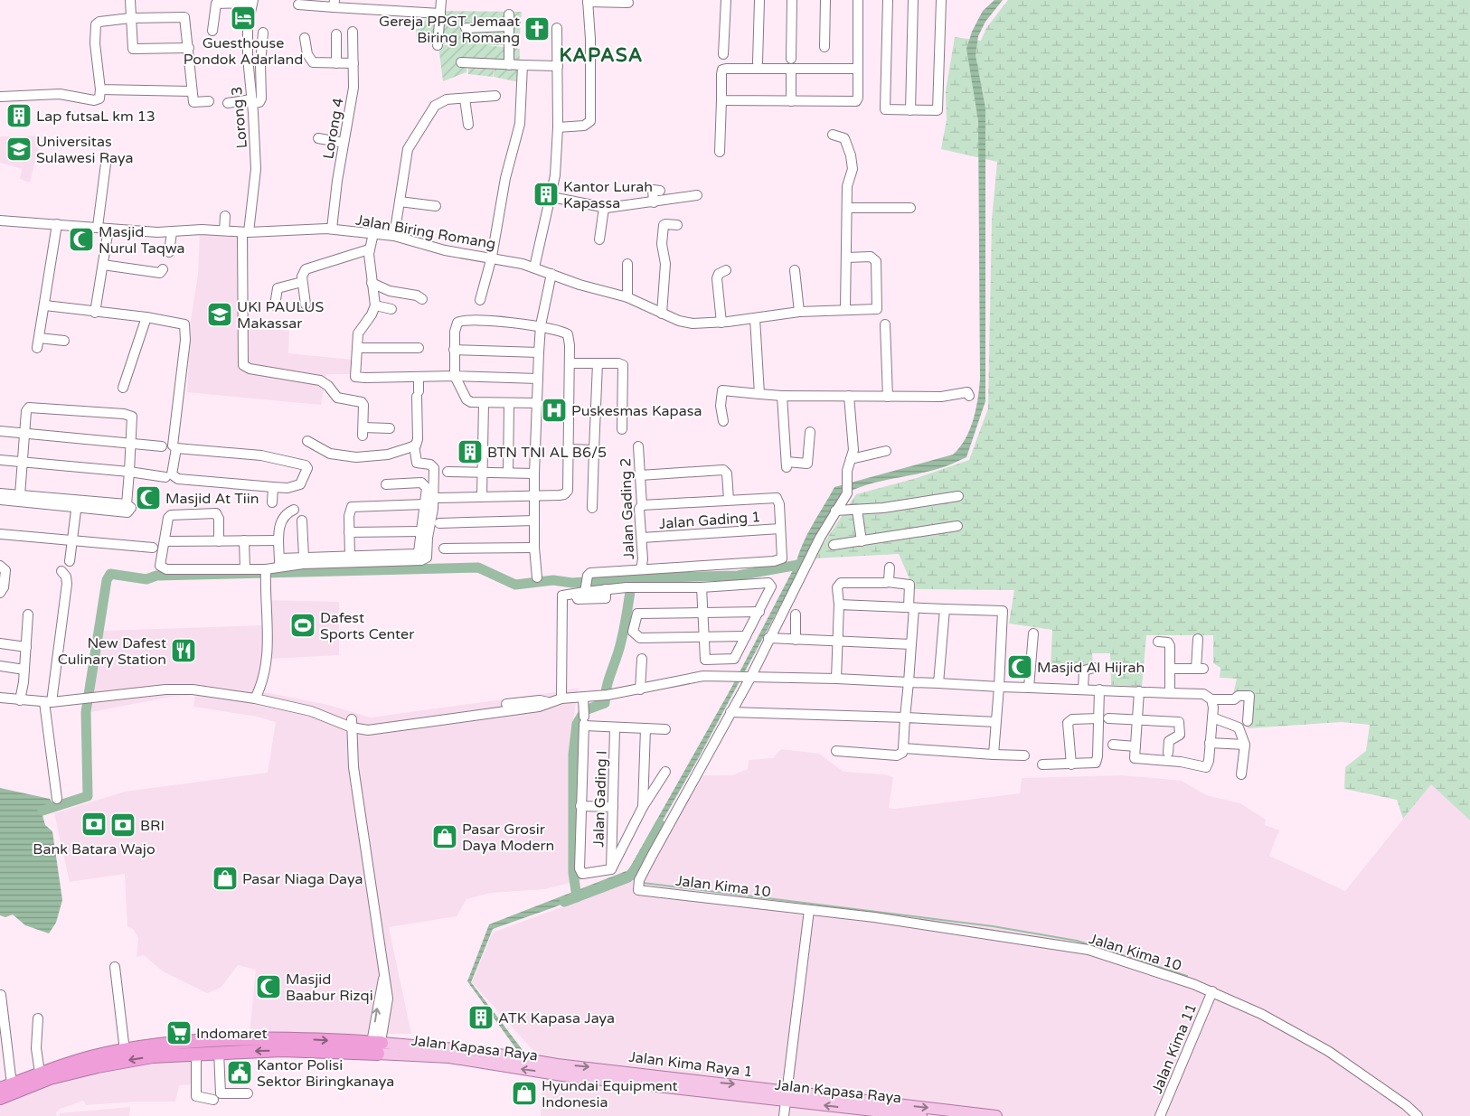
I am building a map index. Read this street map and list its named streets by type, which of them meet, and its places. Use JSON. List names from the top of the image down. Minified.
{"streets":{"highway":["Jalan Kapasa Raya"],"street":["Lorong 3","Lorong 4","Jalan Biring Romang","Jalan Gading 2","Jalan Gading 1","Jalan Gading I","Jalan Kima 10","Jalan Kima 11"]},"crossings":[["Lorong 3","Jalan Biring Romang"],["Lorong 4","Jalan Biring Romang"],["Jalan Gading 2","Jalan Gading 1"],["Jalan Kima 10","Jalan Kima 11"]],"districts":["KAPASA"],"places":{"hotel":["Guesthouse Pondok Adarland"],"church":["Gereja PPGT Jemaat Biring Romang"],"building":["Lap futsaL km 13","Kantor Lurah Kapassa","BTN TNI AL B6/5","ATK Kapasa Jaya"],"school or university":["Universitas Sulawesi Raya","UKI PAULUS Makassar"],"mosque":["Masjid Nurul Taqwa","Masjid At Tiin","Masjid Al Hijrah","Masjid Baabur Rizqi"],"hospital":["Puskesmas Kapasa"],"sports":["Dafest Sports Center"],"restaurant":["New Dafest Culinary Station"],"bank":["Bank Batara Wajo","BRI"],"shop":["Pasar Grosir Daya Modern","Pasar Niaga Daya","Hyundai Equipment Indonesia"],"supermarket":["Indomaret"],"public building":["Kantor Polisi Sektor Biringkanaya"]}}
